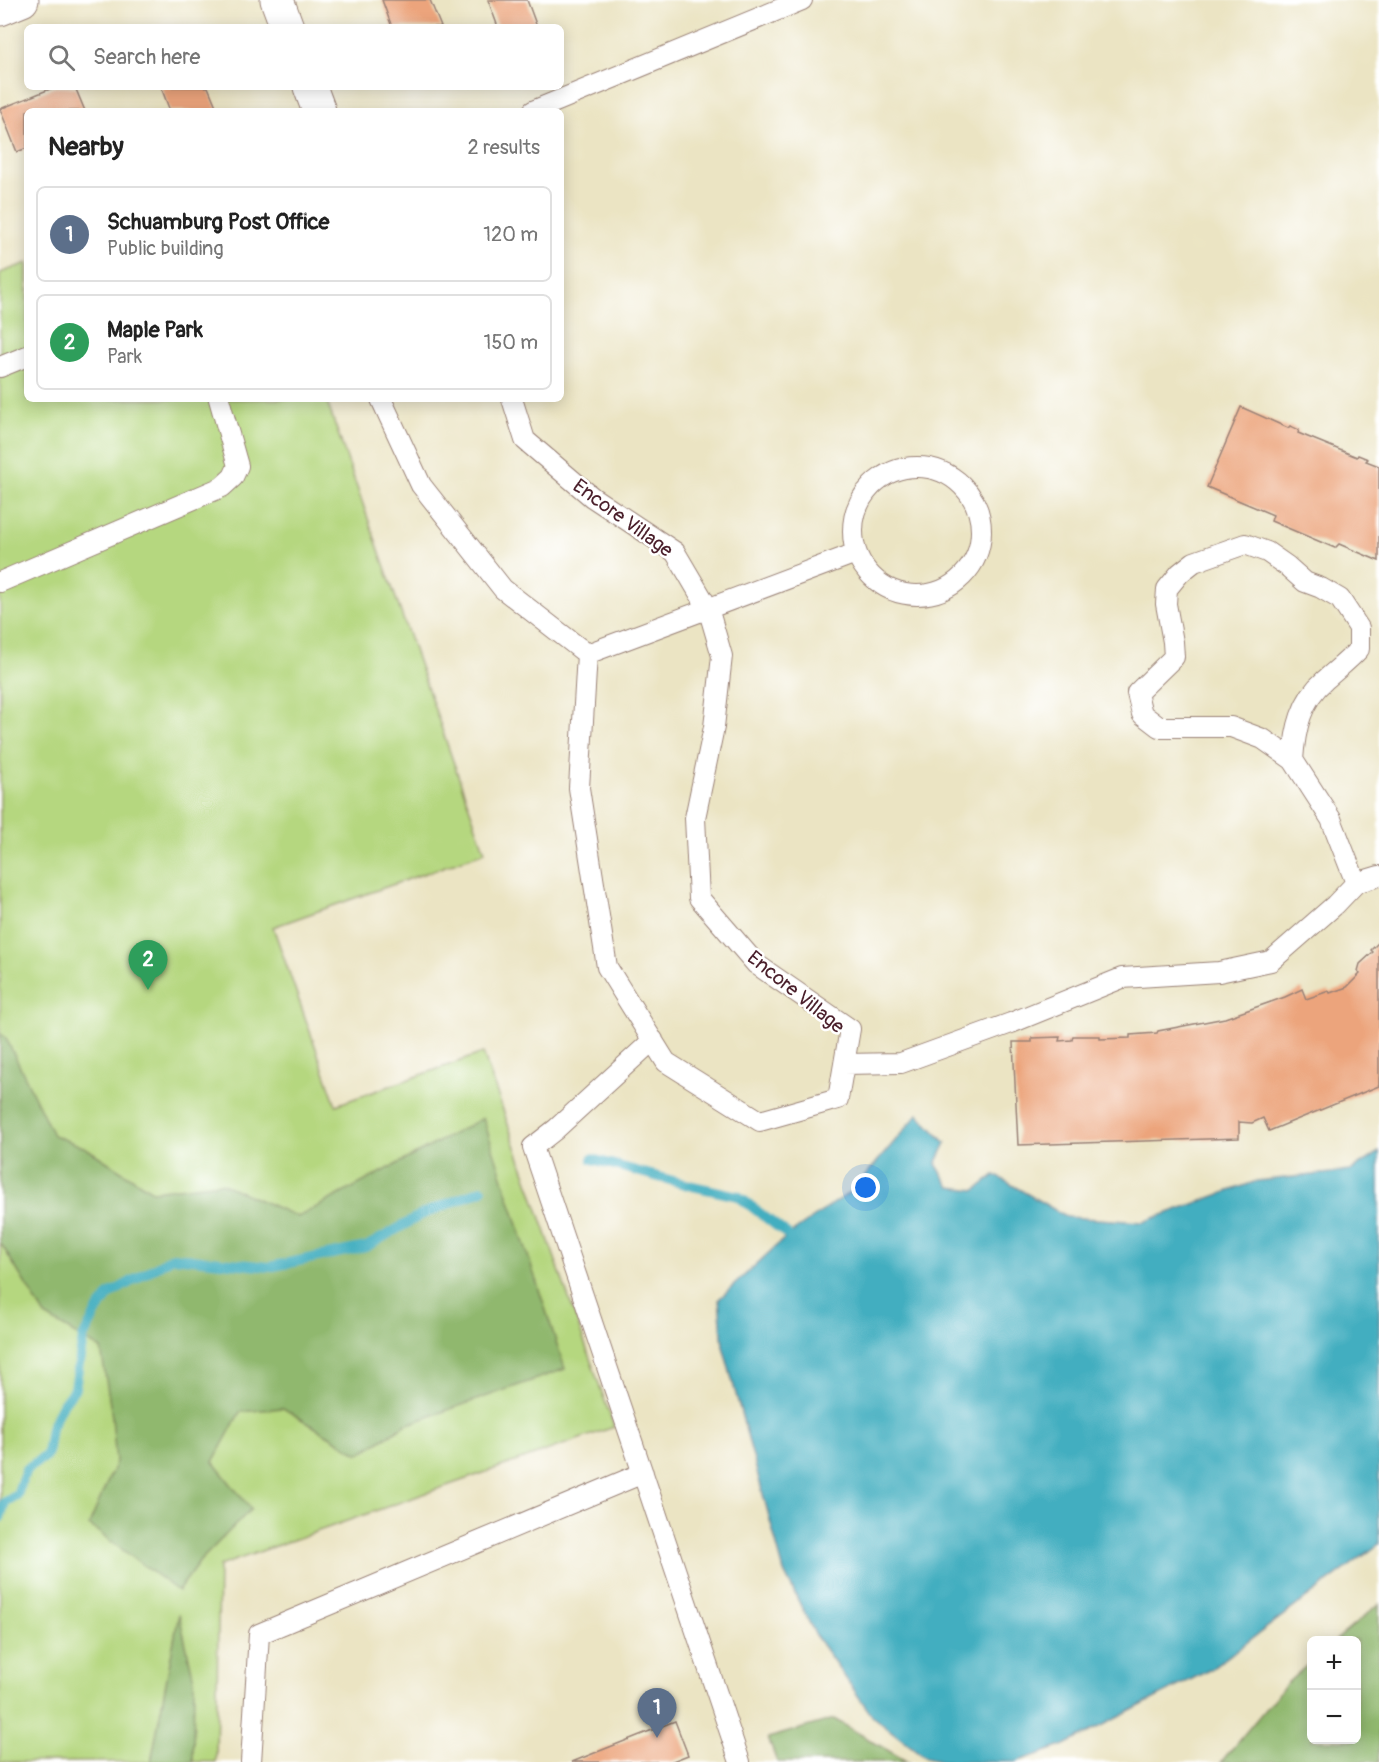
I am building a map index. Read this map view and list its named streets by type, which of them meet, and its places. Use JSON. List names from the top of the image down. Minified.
{"streets":{"lane":["Encore Village"]},"page":{"search":"Search here","heading":["Nearby","2 results"],"list":[{"mark":"1","name":"Schuamburg Post Office","note":"Public building","value":"120 m"},{"mark":"2","name":"Maple Park","note":"Park","value":"150 m"}],"pins":["2","1"],"map_buttons":["+","−"]}}
